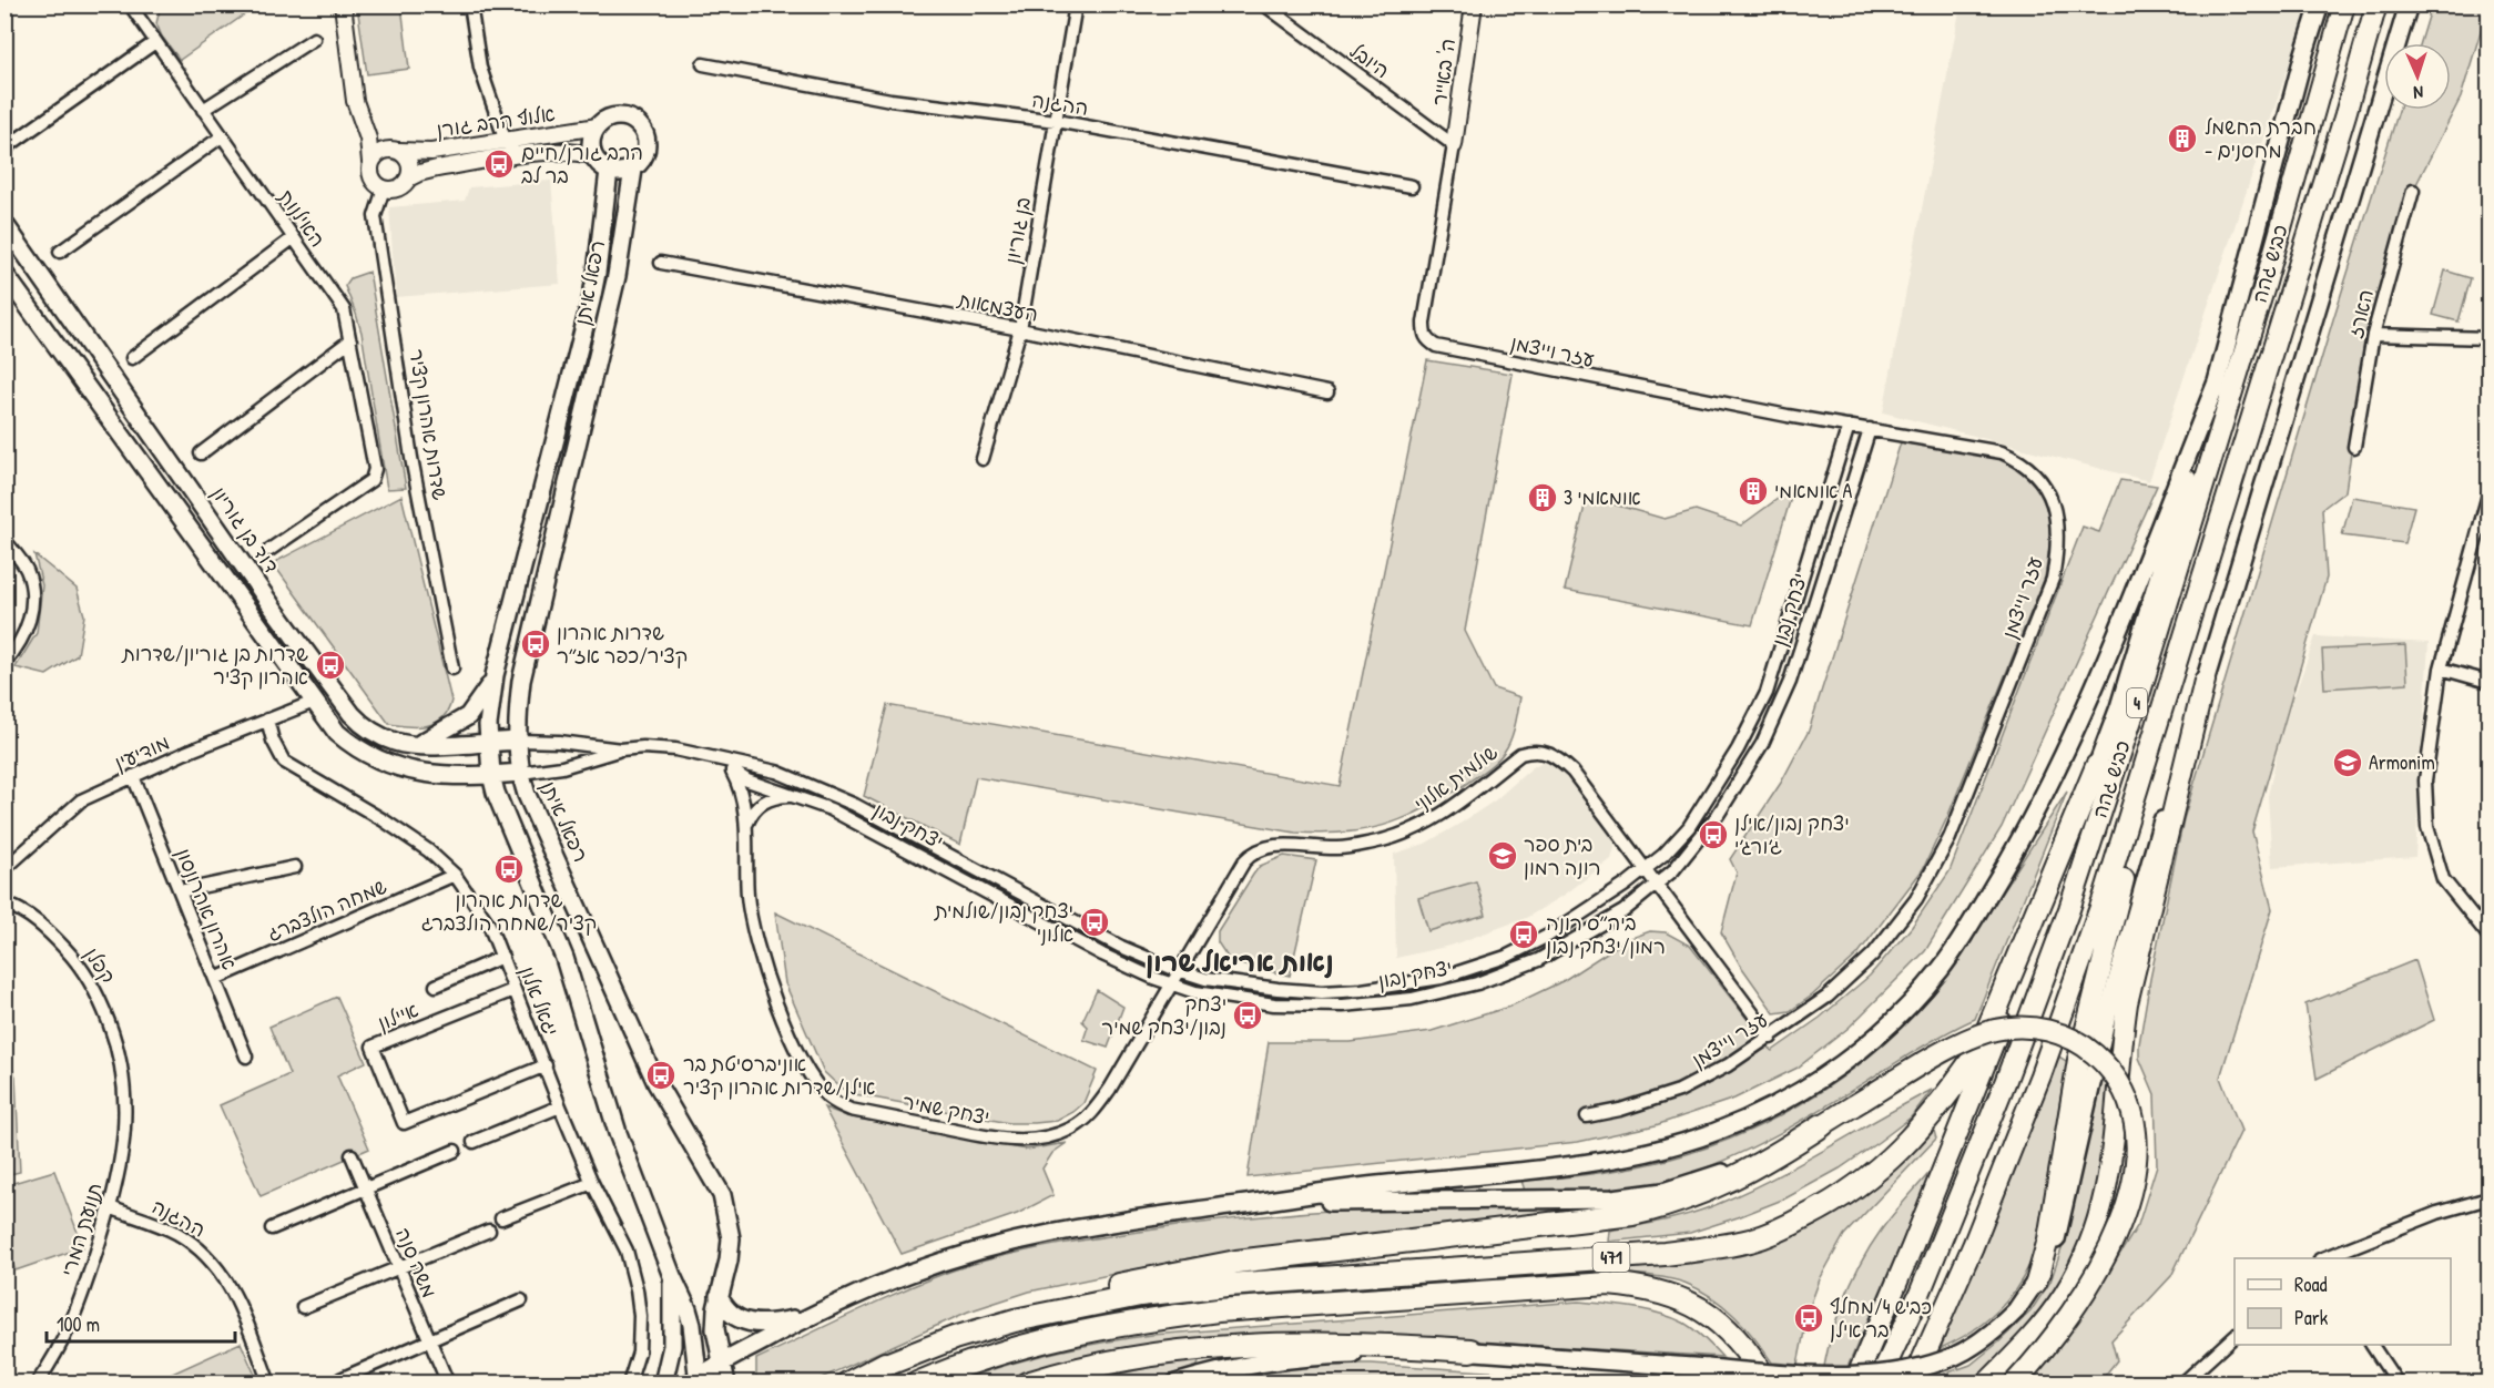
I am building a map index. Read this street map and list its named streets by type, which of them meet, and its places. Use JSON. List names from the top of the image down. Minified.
{"streets":{"highway":["כביש גהה","4","471"],"main road":["רפאל איתן","דוד בן גוריון","יצחק נבון"],"street":["היובל","ה' באייר","ההגנה","אלוף הרב גורן","האילנות","בן גוריון","העצמאות","הארז","עזר וייצמן","שדרות אהרון קציר","מודיעין","שולמית אלוני","אהרון אהרונסון","שמחה הולצברג","קפלן","יגאל אלון","איילון","יצחק שמיר","תנועת המרי","משה סנה"]},"crossings":[["היובל","ה' באייר"],["היובל","עזר וייצמן"],["ה' באייר","עזר וייצמן"],["ההגנה","בן גוריון"],["ההגנה","תנועת המרי"],["אלוף הרב גורן","רפאל איתן"],["אלוף הרב גורן","שדרות אהרון קציר"],["בן גוריון","העצמאות"],["רפאל איתן","דוד בן גוריון"],["רפאל איתן","יצחק נבון"],["עזר וייצמן","יצחק נבון"],["דוד בן גוריון","יצחק נבון"],["יצחק נבון","שולמית אלוני"],["יצחק נבון","יצחק שמיר"],["מודיעין","אהרון אהרונסון"],["מודיעין","יגאל אלון"],["שולמית אלוני","יצחק שמיר"],["אהרון אהרונסון","שמחה הולצברג"],["שמחה הולצברג","יגאל אלון"],["קפלן","תנועת המרי"],["יגאל אלון","איילון"]],"districts":["נאות אריאל שרון"],"places":{"building":["חברת החשמל - מחסנים","אומאמי A","אומאמי 3"],"bus stop":["הרב גורן/חיים בר לב","שדרות אהרון קציר/כפר אז״ר","שדרות בן גוריון/שדרות אהרון קציר","יצחק נבון/אילן ג׳ורג׳י","שדרות אהרון קציר/שמחה הולצברג","יצחק נבון/שולמית אלוני","ביה״ס רונה רמון/יצחק נבון","יצחק נבון/יצחק שמיר","אוניברסיטת בר אילן/שדרות אהרון קציר","כביש 4/מחלף בר אילן"],"school or university":["Armonim","בית ספר רונה רמון"]},"legend":["Road","Park"],"scale_bar":"100 m","north":"bottom"}
